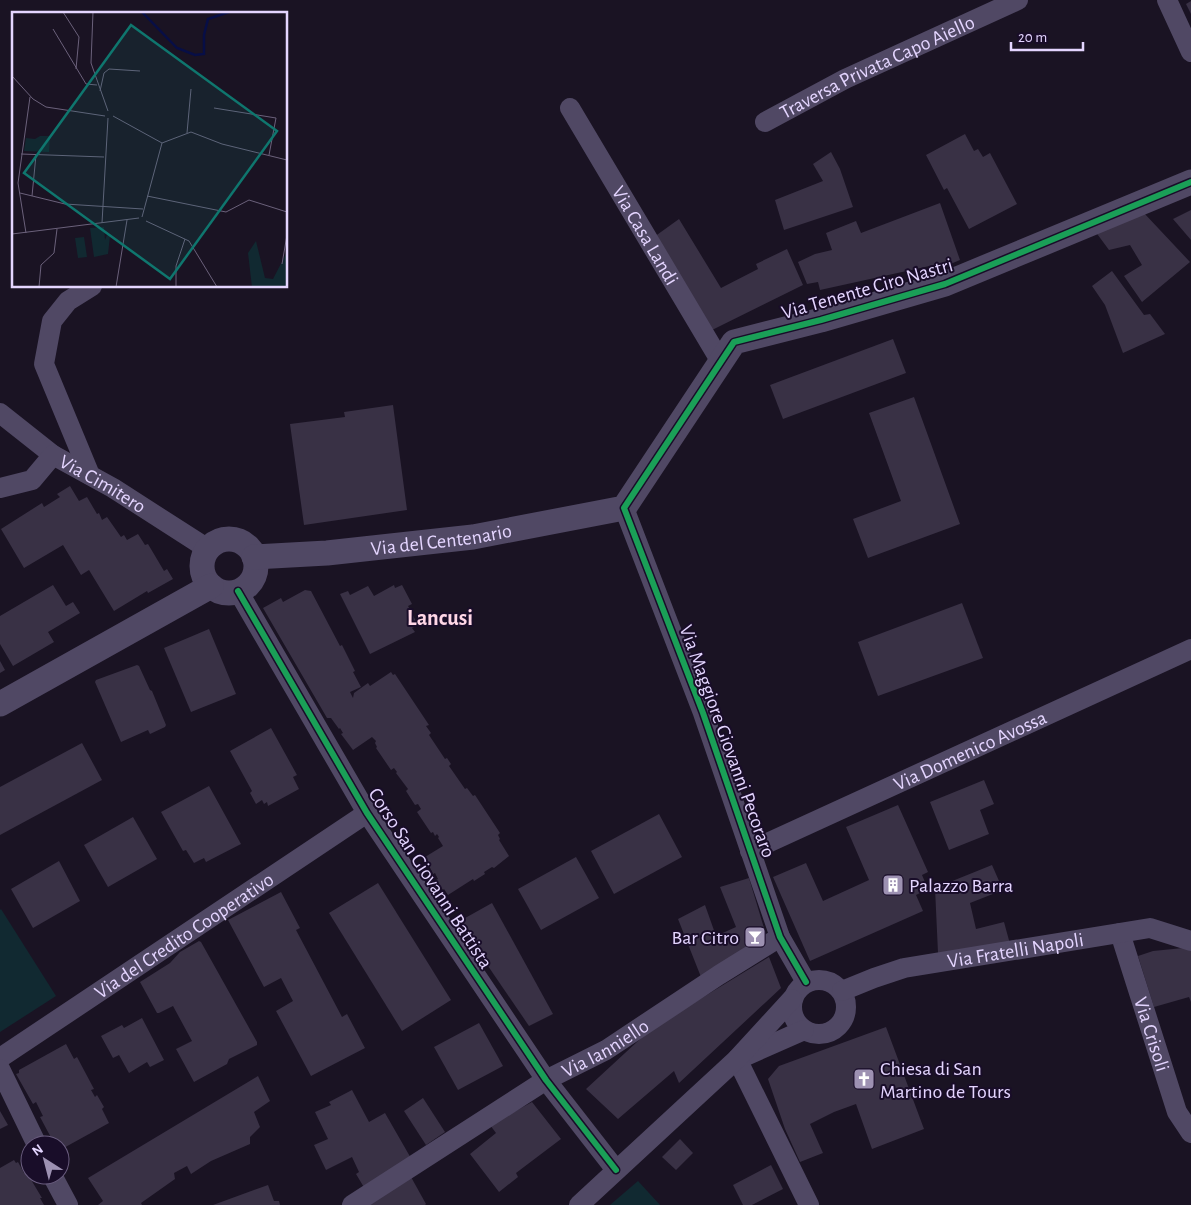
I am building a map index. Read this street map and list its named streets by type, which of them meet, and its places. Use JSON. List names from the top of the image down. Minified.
{"streets":{"street":["Traversa Privata Capo Aiello","Via Casa Landi","Via Tenente Ciro Nastri","Via Cimitero","Via del Centenario","Via Maggiore Giovanni Pecoraro","Via Domenico Avossa","Corso San Giovanni Battista","Via del Credito Cooperativo","Via Fratelli Napoli","Via Crisoli","Via Ianniello"]},"crossings":[["Via Casa Landi","Via Tenente Ciro Nastri"],["Via Tenente Ciro Nastri","Via del Centenario"],["Via Tenente Ciro Nastri","Via Maggiore Giovanni Pecoraro"],["Via Cimitero","Via del Centenario"],["Via Cimitero","Corso San Giovanni Battista"],["Via del Centenario","Via Maggiore Giovanni Pecoraro"],["Via del Centenario","Corso San Giovanni Battista"],["Via Maggiore Giovanni Pecoraro","Via Domenico Avossa"],["Via Maggiore Giovanni Pecoraro","Via Fratelli Napoli"],["Via Maggiore Giovanni Pecoraro","Via Ianniello"],["Corso San Giovanni Battista","Via del Credito Cooperativo"],["Corso San Giovanni Battista","Via Ianniello"],["Via Fratelli Napoli","Via Crisoli"]],"districts":["Lancusi"],"places":{"building":["Palazzo Barra"],"bar":["Bar Citro"],"church":["Chiesa di San Martino de Tours"]},"scale_bar":"20 m","north":"top left"}
